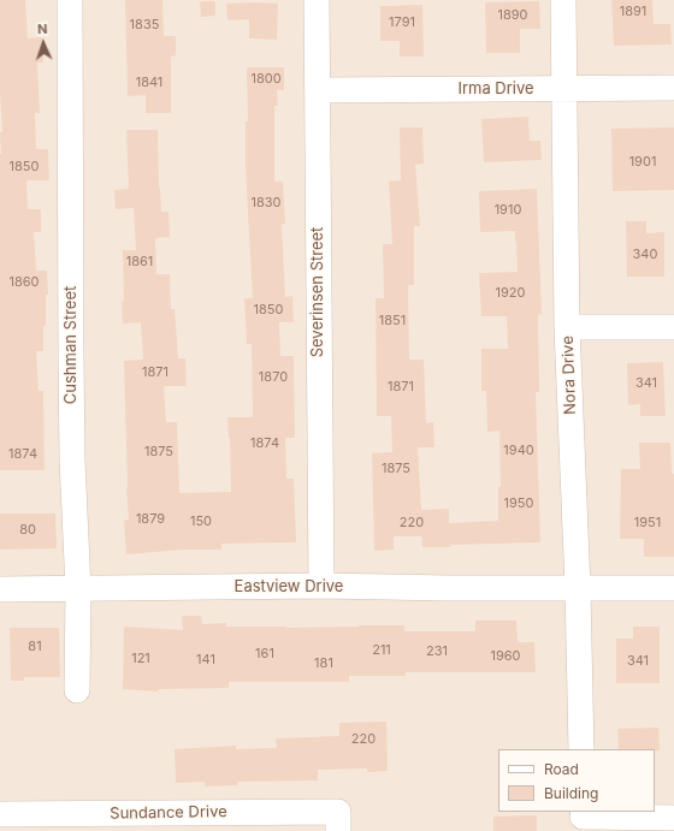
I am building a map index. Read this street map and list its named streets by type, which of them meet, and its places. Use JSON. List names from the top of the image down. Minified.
{"streets":{"street":["Irma Drive","Severinsen Street","Cushman Street","Nora Drive","Eastview Drive","Sundance Drive"]},"crossings":[["Irma Drive","Severinsen Street"],["Irma Drive","Nora Drive"],["Severinsen Street","Eastview Drive"],["Cushman Street","Eastview Drive"],["Nora Drive","Eastview Drive"]],"house_numbers":["1891","1890","1791","1835","1800","1841","1901","1850","1830","1910","340","1861","1860","1920","1850","1851","1871","1870","341","1871","1874","1940","1875","1874","1875","1950","1879","150","220","1951","80","81","211","231","161","1960","121","141","341","181","220"],"legend":["Road","Building"],"north":"top"}
